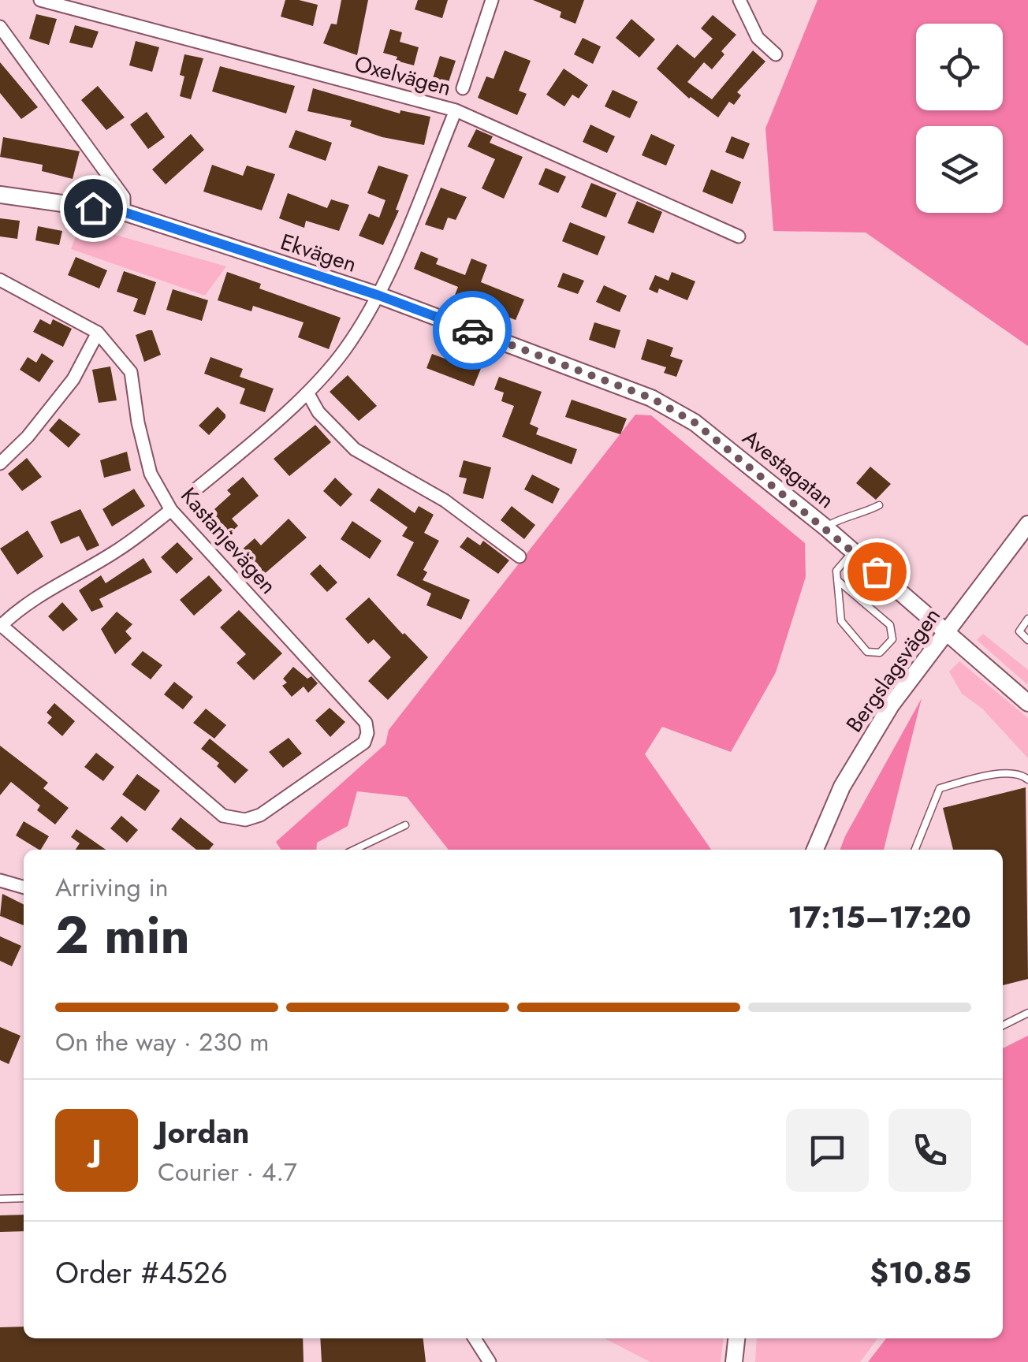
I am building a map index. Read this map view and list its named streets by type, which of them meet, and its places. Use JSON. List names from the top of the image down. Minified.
{"streets":{"street":["Oxelvägen","Ekvägen","Avestagatan","Kastanjevägen","Bergslagsvägen"]},"crossings":[["Ekvägen","Avestagatan"],["Avestagatan","Bergslagsvägen"]],"page":{"heading":["2 min","Arriving in","17:15–17:20"],"panel":["Jordan","Courier · 4.7","Order #4526","$10.85"],"bar":"On the way · 230 m","round":"J"}}
